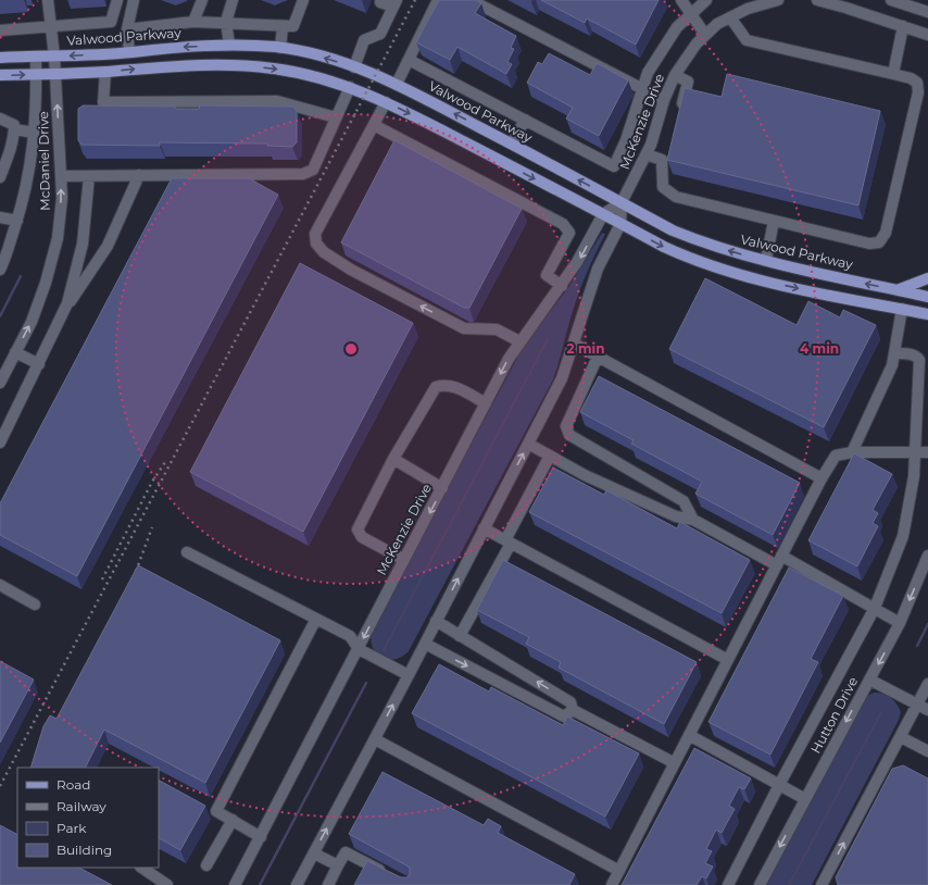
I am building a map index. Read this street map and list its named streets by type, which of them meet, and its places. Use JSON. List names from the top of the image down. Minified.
{"streets":{"main road":["Valwood Parkway"],"street":["McKenzie Drive","McDaniel Drive","Hutton Drive"]},"crossings":[["Valwood Parkway","McKenzie Drive"],["Valwood Parkway","McDaniel Drive"]],"legend":["Road","Railway","Park","Building"],"rings":["2 min","4 min"]}
